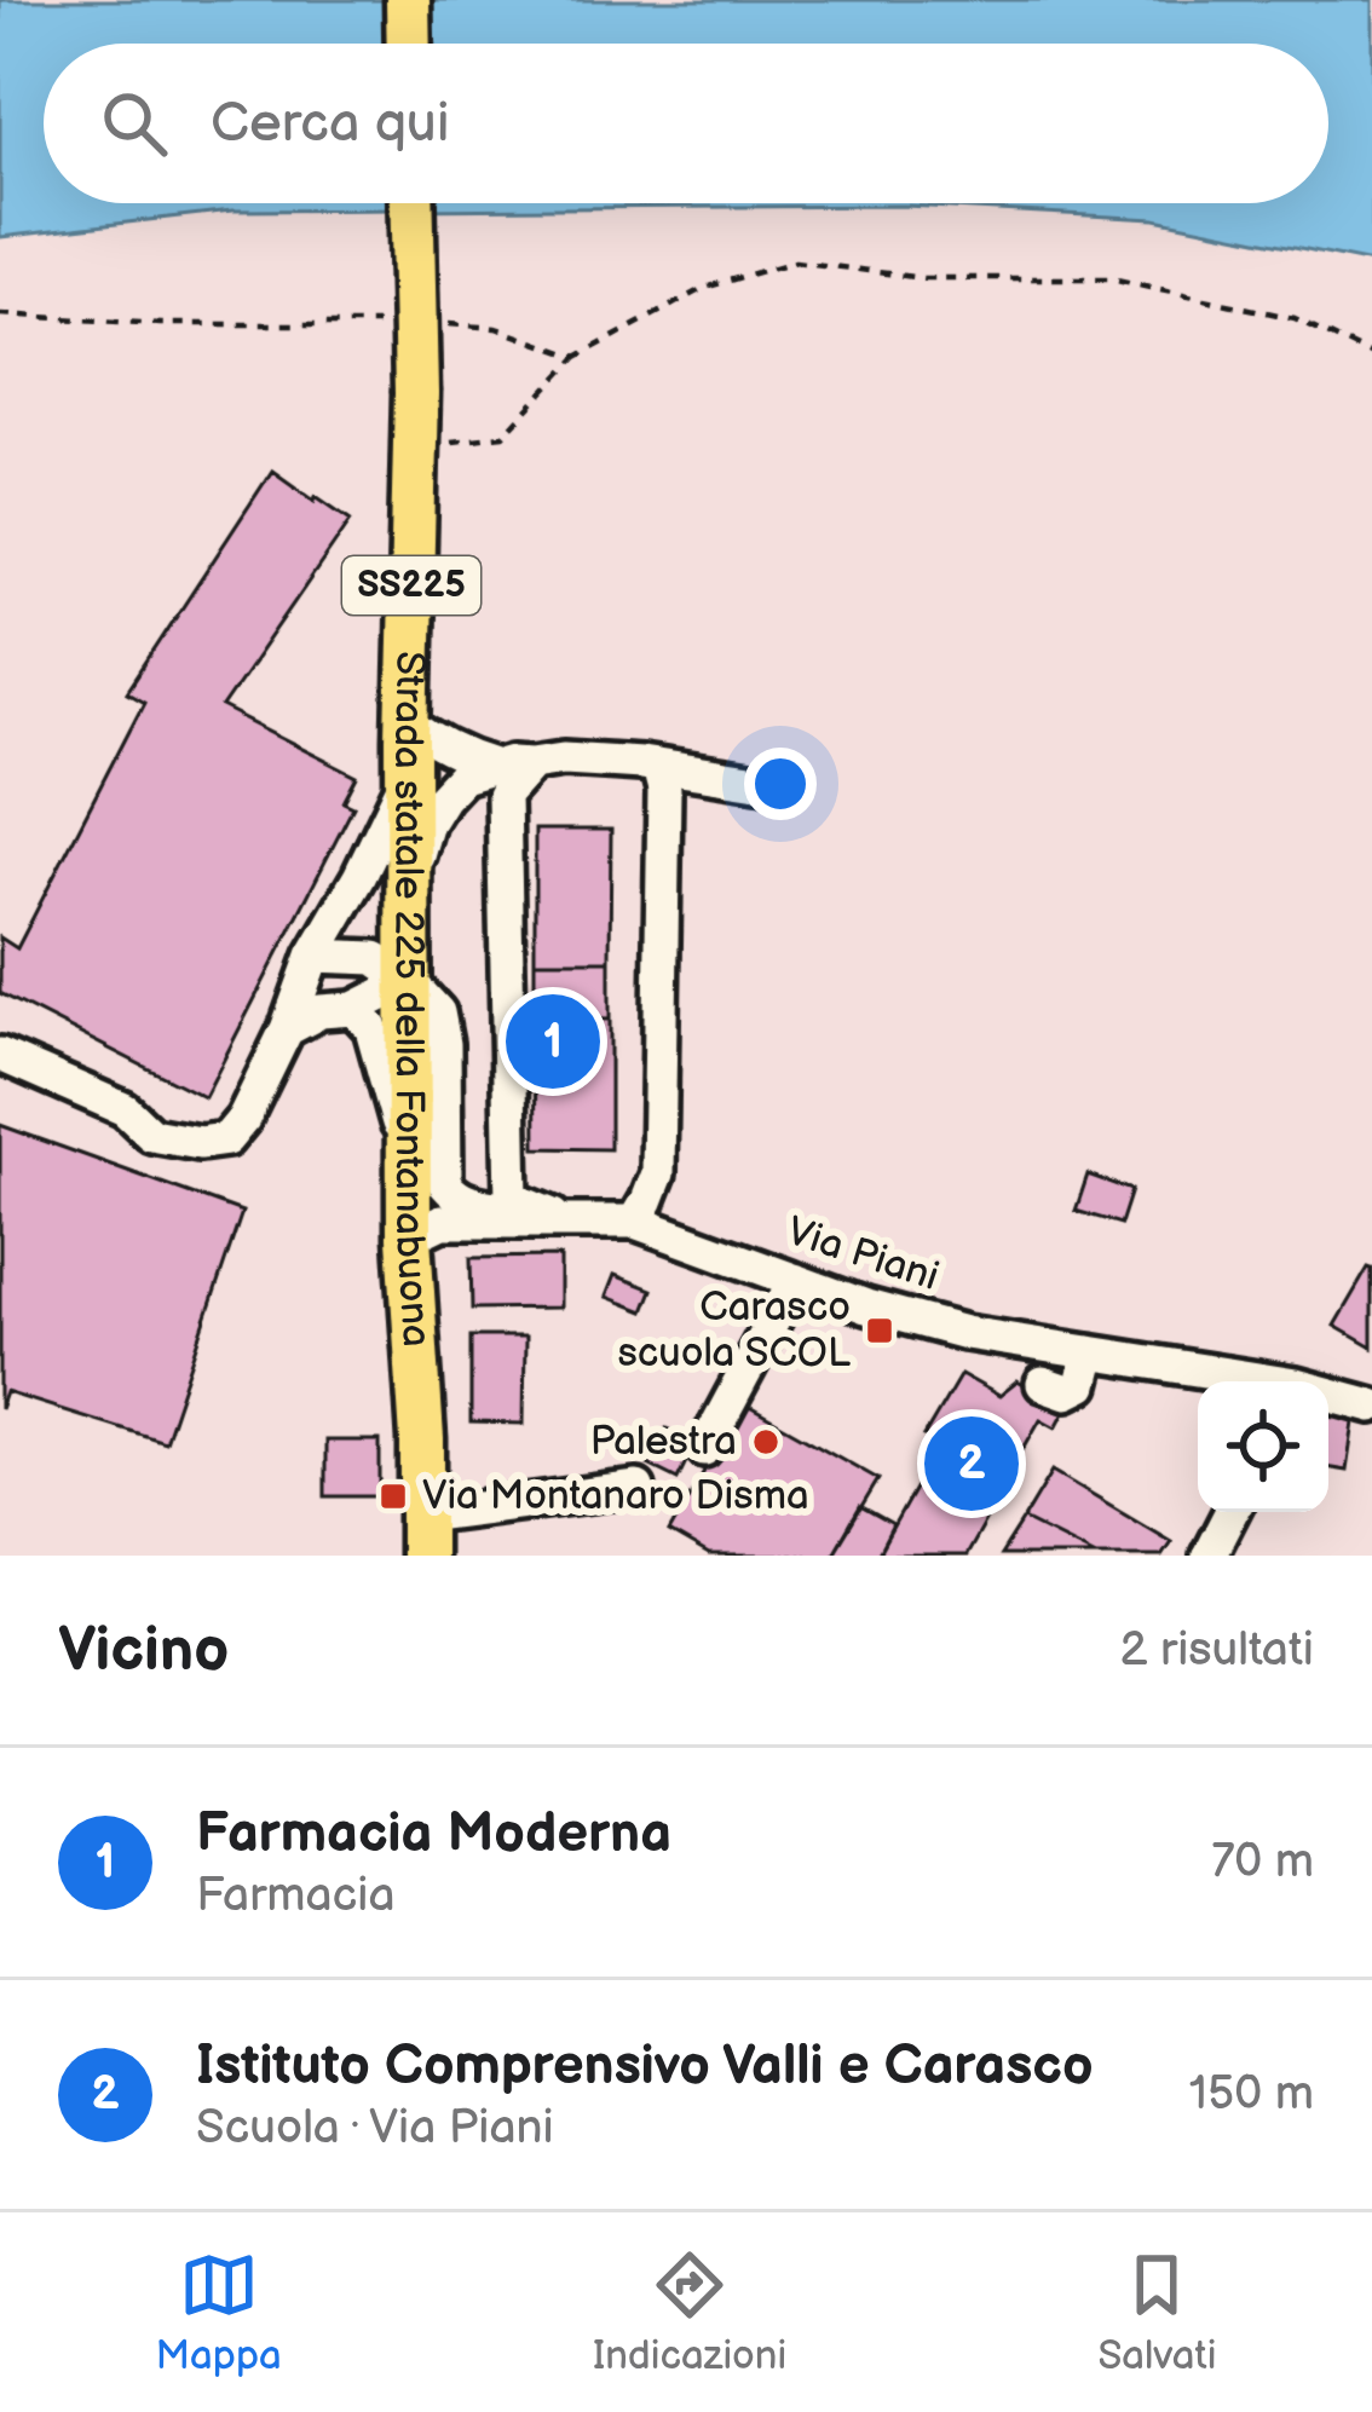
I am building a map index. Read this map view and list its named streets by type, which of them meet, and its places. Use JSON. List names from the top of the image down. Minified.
{"streets":{"main road":["SS225","Strada statale 225 della Fontanabuona"],"street":["Via Piani"]},"crossings":[["Strada statale 225 della Fontanabuona","Via Piani"]],"places":{"transit":["Carasco scuola SCOL","Via Montanaro Disma"],"other":["Palestra"]},"page":{"search":"Cerca qui","pins":["1","2"],"heading":["Vicino","2 risultati"],"list":[{"mark":"1","name":"Farmacia Moderna","note":"Farmacia","value":"70 m"},{"mark":"2","name":"Istituto Comprensivo Valli e Carasco","note":"Scuola · Via Piani","value":"150 m"}],"nav":["Mappa","Indicazioni","Salvati"]}}
